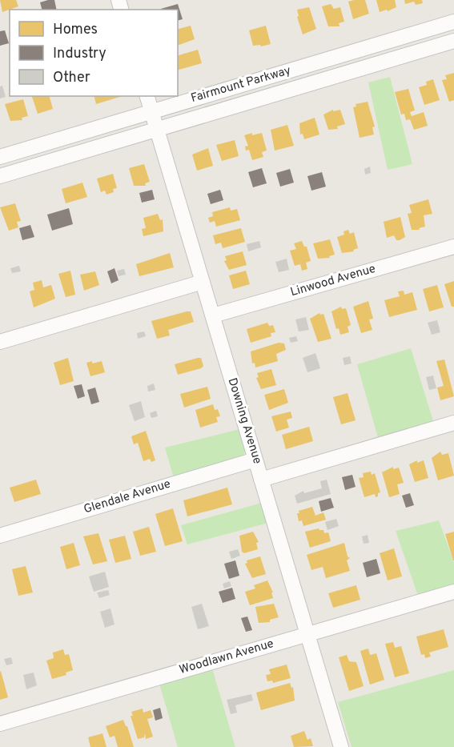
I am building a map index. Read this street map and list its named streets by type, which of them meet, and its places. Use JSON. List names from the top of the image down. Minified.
{"streets":{"street":["Fairmount Parkway","Linwood Avenue","Downing Avenue","Glendale Avenue","Woodlawn Avenue"]},"crossings":[["Fairmount Parkway","Downing Avenue"],["Linwood Avenue","Downing Avenue"],["Downing Avenue","Glendale Avenue"],["Downing Avenue","Woodlawn Avenue"]],"legend":["Homes","Industry","Other"]}
